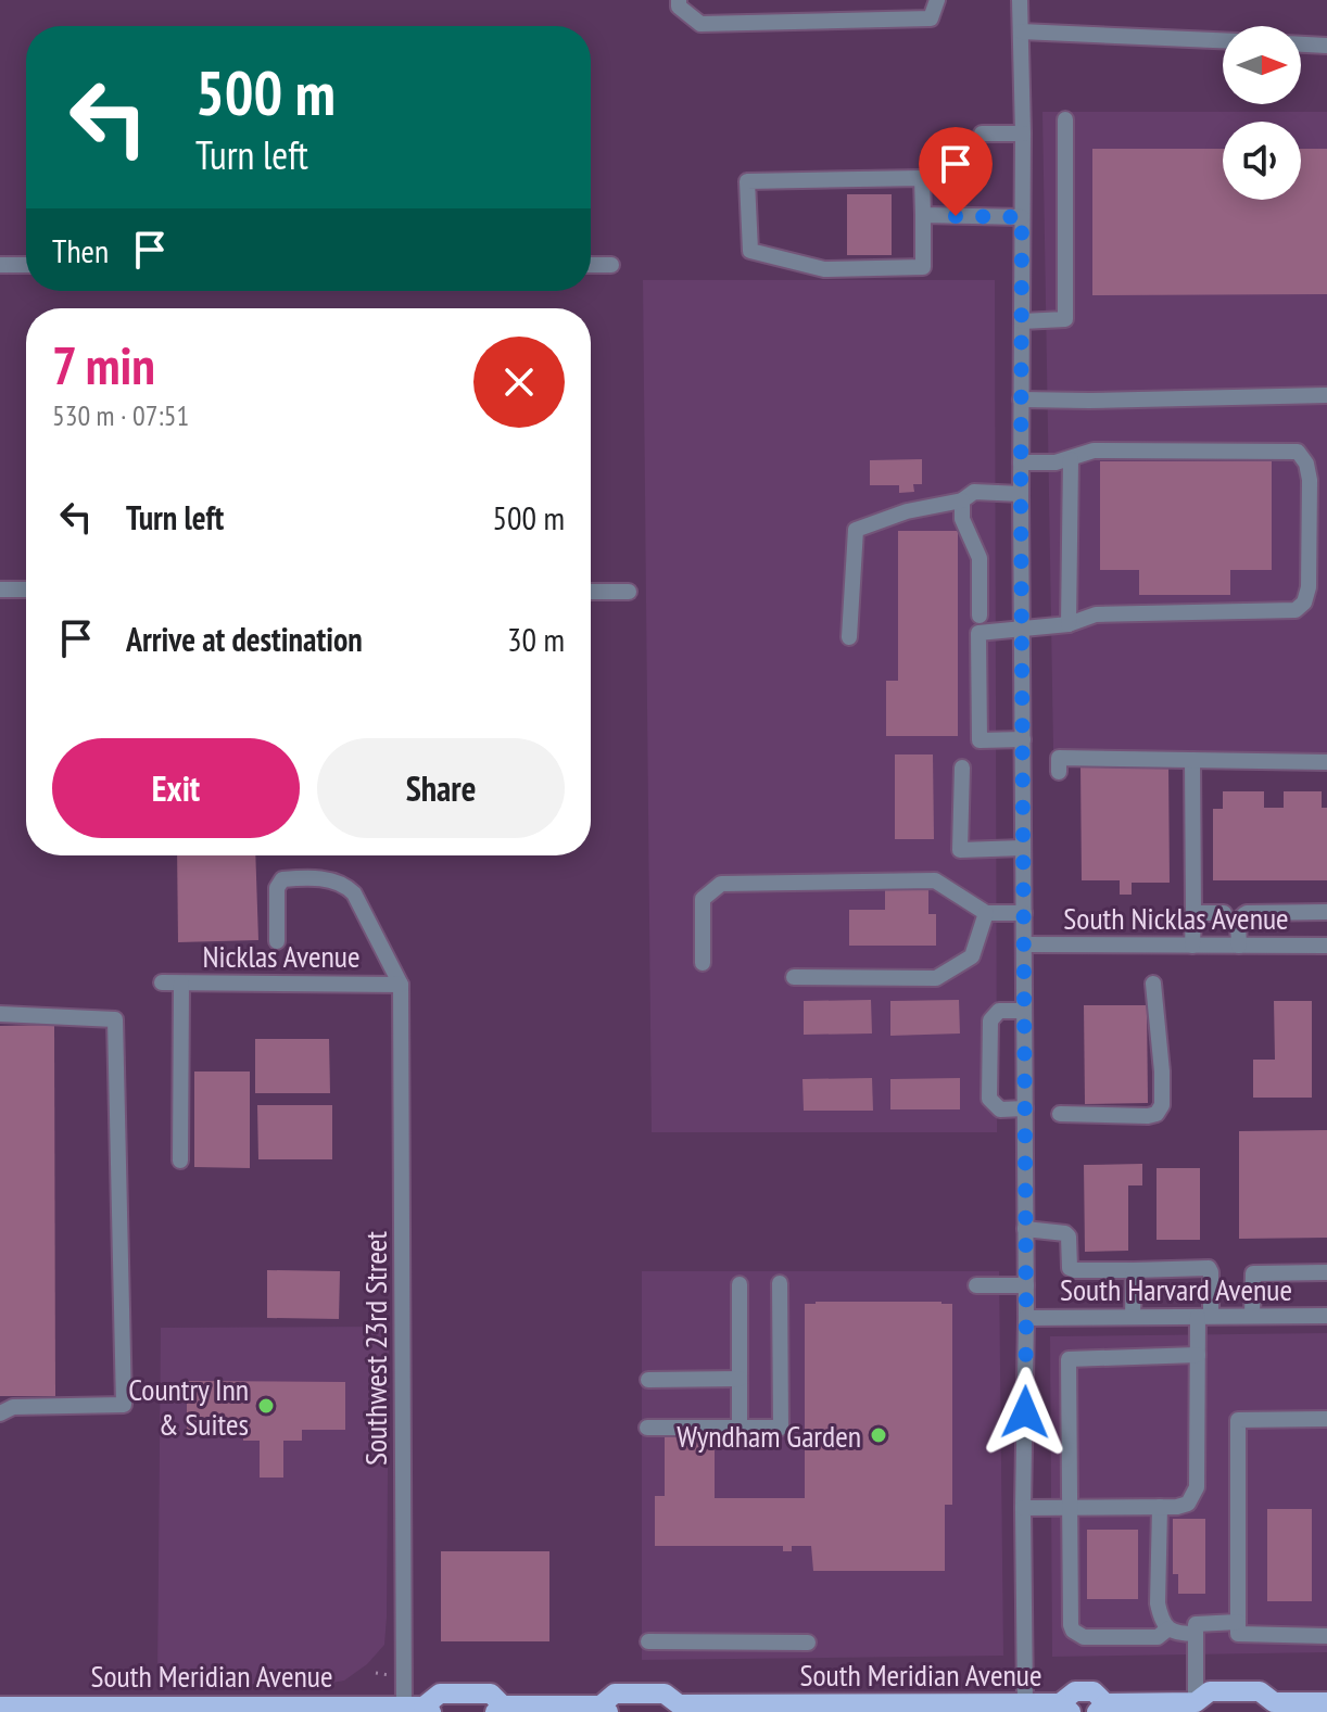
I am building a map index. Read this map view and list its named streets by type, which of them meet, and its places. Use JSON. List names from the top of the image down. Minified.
{"streets":{"main road":["South Meridian Avenue"],"street":["South Nicklas Avenue","Nicklas Avenue","South Harvard Avenue","Southwest 23rd Street"]},"crossings":[["Nicklas Avenue","Southwest 23rd Street"],["Southwest 23rd Street","South Meridian Avenue"]],"places":["Country Inn & Suites","Wyndham Garden"],"north":"right","page":{"turn":["500 m","Turn left"],"then":"Then","heading":["7 min","530 m · 07:51"],"list":[{"name":"Turn left","value":"500 m"},{"name":"Arrive at destination","value":"30 m"}],"buttons":["Exit","Share"]}}
